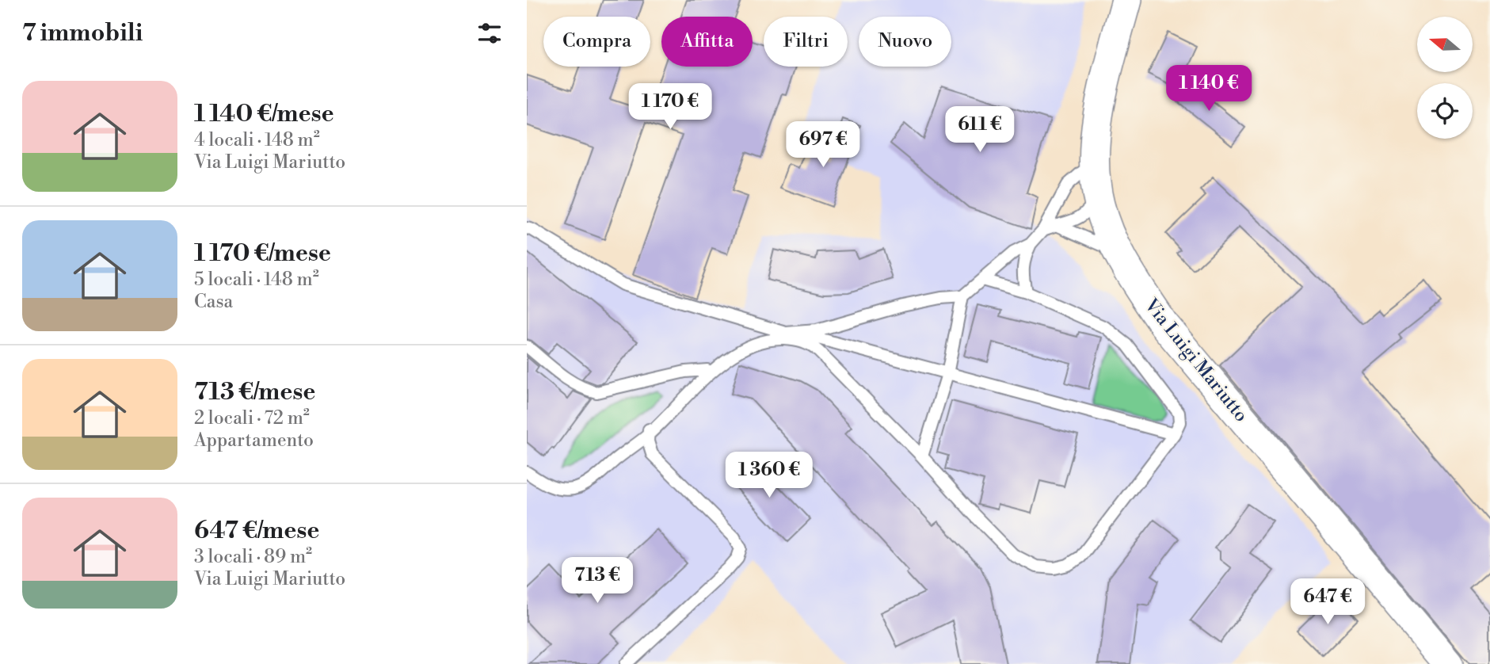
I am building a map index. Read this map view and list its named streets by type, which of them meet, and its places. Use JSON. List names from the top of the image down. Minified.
{"streets":{"main road":["Via Luigi Mariutto"]},"north":"left","page":{"heading":"7 immobili","chip":["Compra","Affitta","Filtri","Nuovo"],"price":["1 140 €","1 170 €","611 €","697 €","1 360 €","713 €","647 €"],"list":[{"name":"1 140 €/mese","note":"4 locali · 148 m² · Via Luigi Mariutto"},{"name":"1 170 €/mese","note":"5 locali · 148 m² · Casa"},{"name":"713 €/mese","note":"2 locali · 72 m² · Appartamento"},{"name":"647 €/mese","note":"3 locali · 89 m² · Via Luigi Mariutto"}]}}
